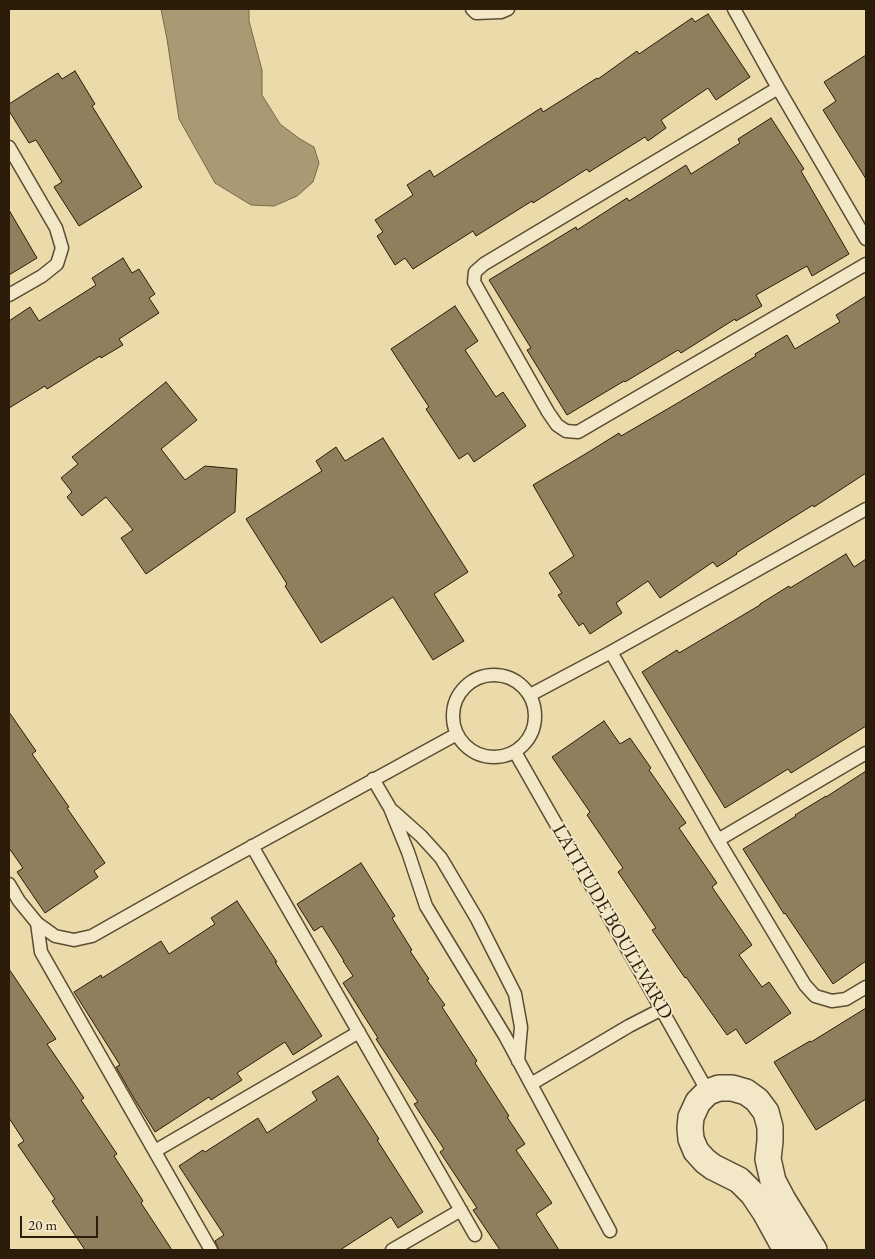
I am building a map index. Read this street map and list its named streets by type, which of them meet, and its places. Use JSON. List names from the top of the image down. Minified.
{"streets":{"lane":["LATITUDE BOULEVARD"]},"scale_bar":"20 m"}
